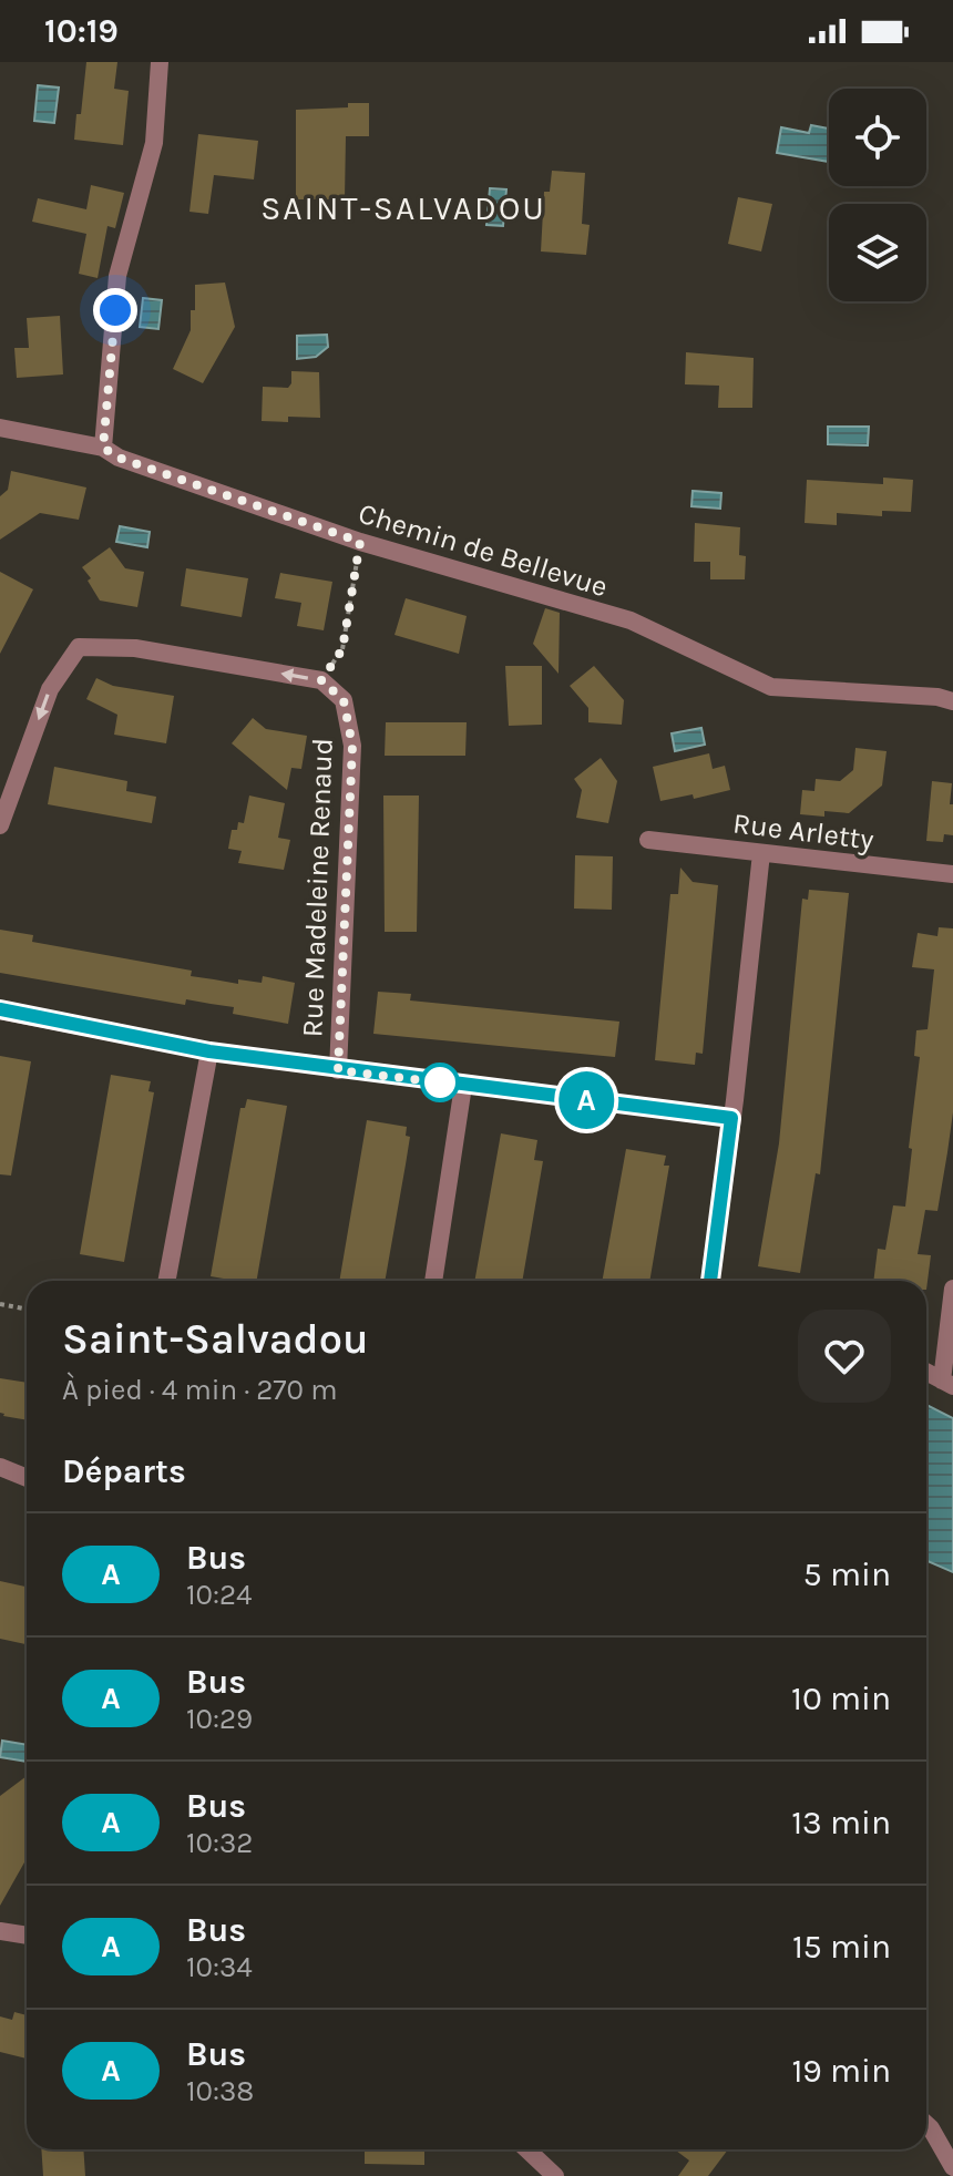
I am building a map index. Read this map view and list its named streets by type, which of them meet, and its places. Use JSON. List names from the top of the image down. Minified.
{"streets":{"street":["Chemin de Bellevue","Rue Arletty","Rue Madeleine Renaud"]},"districts":["SAINT-SALVADOU"],"lines":["bus line A"],"page":{"status":"10:19","on_map":"A","heading":[["Saint-Salvadou","À pied · 4 min · 270 m"],"Départs"],"list":[{"mark":"A","name":"Bus","note":"10:24","value":"5 min"},{"mark":"A","name":"Bus","note":"10:29","value":"10 min"},{"mark":"A","name":"Bus","note":"10:32","value":"13 min"},{"mark":"A","name":"Bus","note":"10:34","value":"15 min"},{"mark":"A","name":"Bus","note":"10:38","value":"19 min"}]}}
